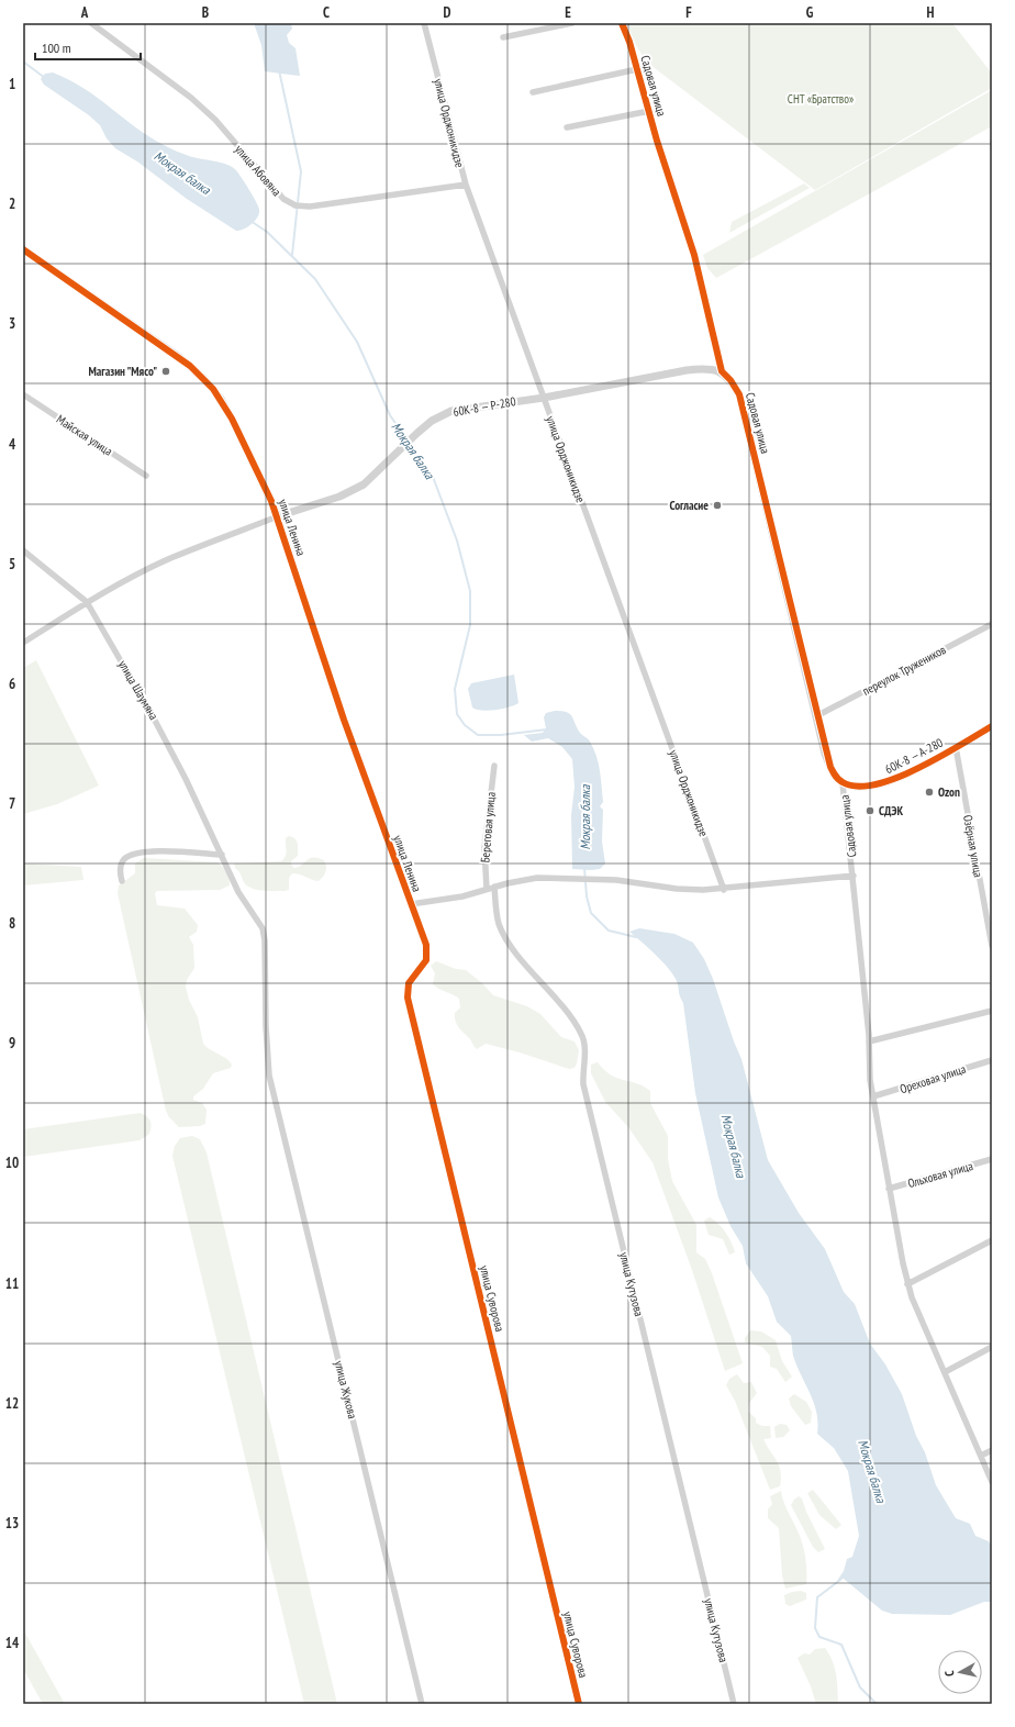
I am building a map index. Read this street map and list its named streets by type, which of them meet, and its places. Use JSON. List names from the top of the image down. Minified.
{"streets":{"street":["Садовая улица","улица Орджоникидзе","улица Абовяна","60К-8 — Р-280","Майская улица","улица Ленина","переулок Тружеников","улица Шаумяна","60К-8 — А-280","Береговая улица","Озёрная улица","Ореховая улица","Ольховая улица","улица Кутузова","улица Суворова","улица Жукова"]},"crossings":[["Садовая улица","60К-8 — Р-280"],["Садовая улица","переулок Тружеников"],["Садовая улица","60К-8 — А-280"],["Садовая улица","Ореховая улица"],["Садовая улица","Ольховая улица"],["улица Орджоникидзе","улица Абовяна"],["улица Орджоникидзе","60К-8 — Р-280"],["60К-8 — Р-280","улица Ленина"],["улица Ленина","улица Суворова"],["улица Шаумяна","улица Жукова"],["60К-8 — А-280","Озёрная улица"]],"water":["Мокрая балка"],"parks":["СНТ «Братство»"],"places":["Магазин \"Мясо\"","Согласие","Ozon","СДЭК"],"scale_bar":"100 m","north":"left","grid":{"columns":["A","B","C","D","E","F","G","H"],"rows":["1","2","3","4","5","6","7","8","9","10","11","12","13","14"]}}
